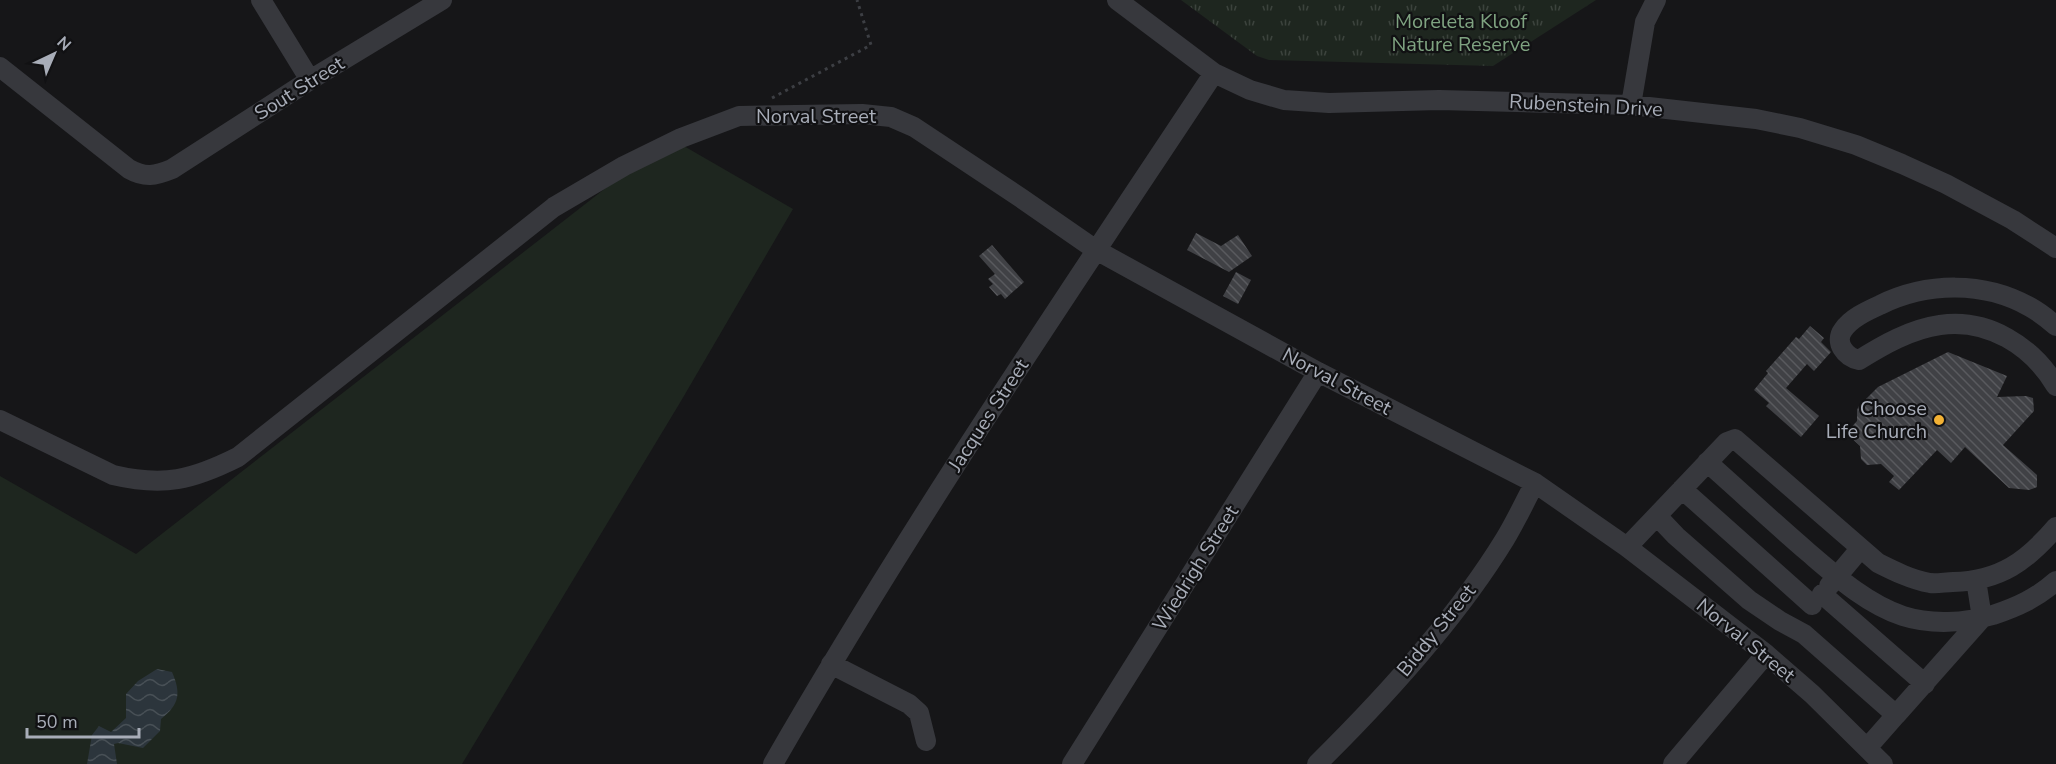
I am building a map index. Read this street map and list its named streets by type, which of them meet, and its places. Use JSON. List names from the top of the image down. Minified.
{"streets":{"street":["Sout Street","Rubenstein Drive","Norval Street","Jacques Street","Wiedrigh Street","Biddy Street"]},"crossings":[["Rubenstein Drive","Jacques Street"],["Norval Street","Jacques Street"],["Norval Street","Wiedrigh Street"],["Norval Street","Biddy Street"]],"parks":["Moreleta Kloof Nature Reserve"],"places":["Choose Life Church"],"scale_bar":"50 m","north":"top right"}
